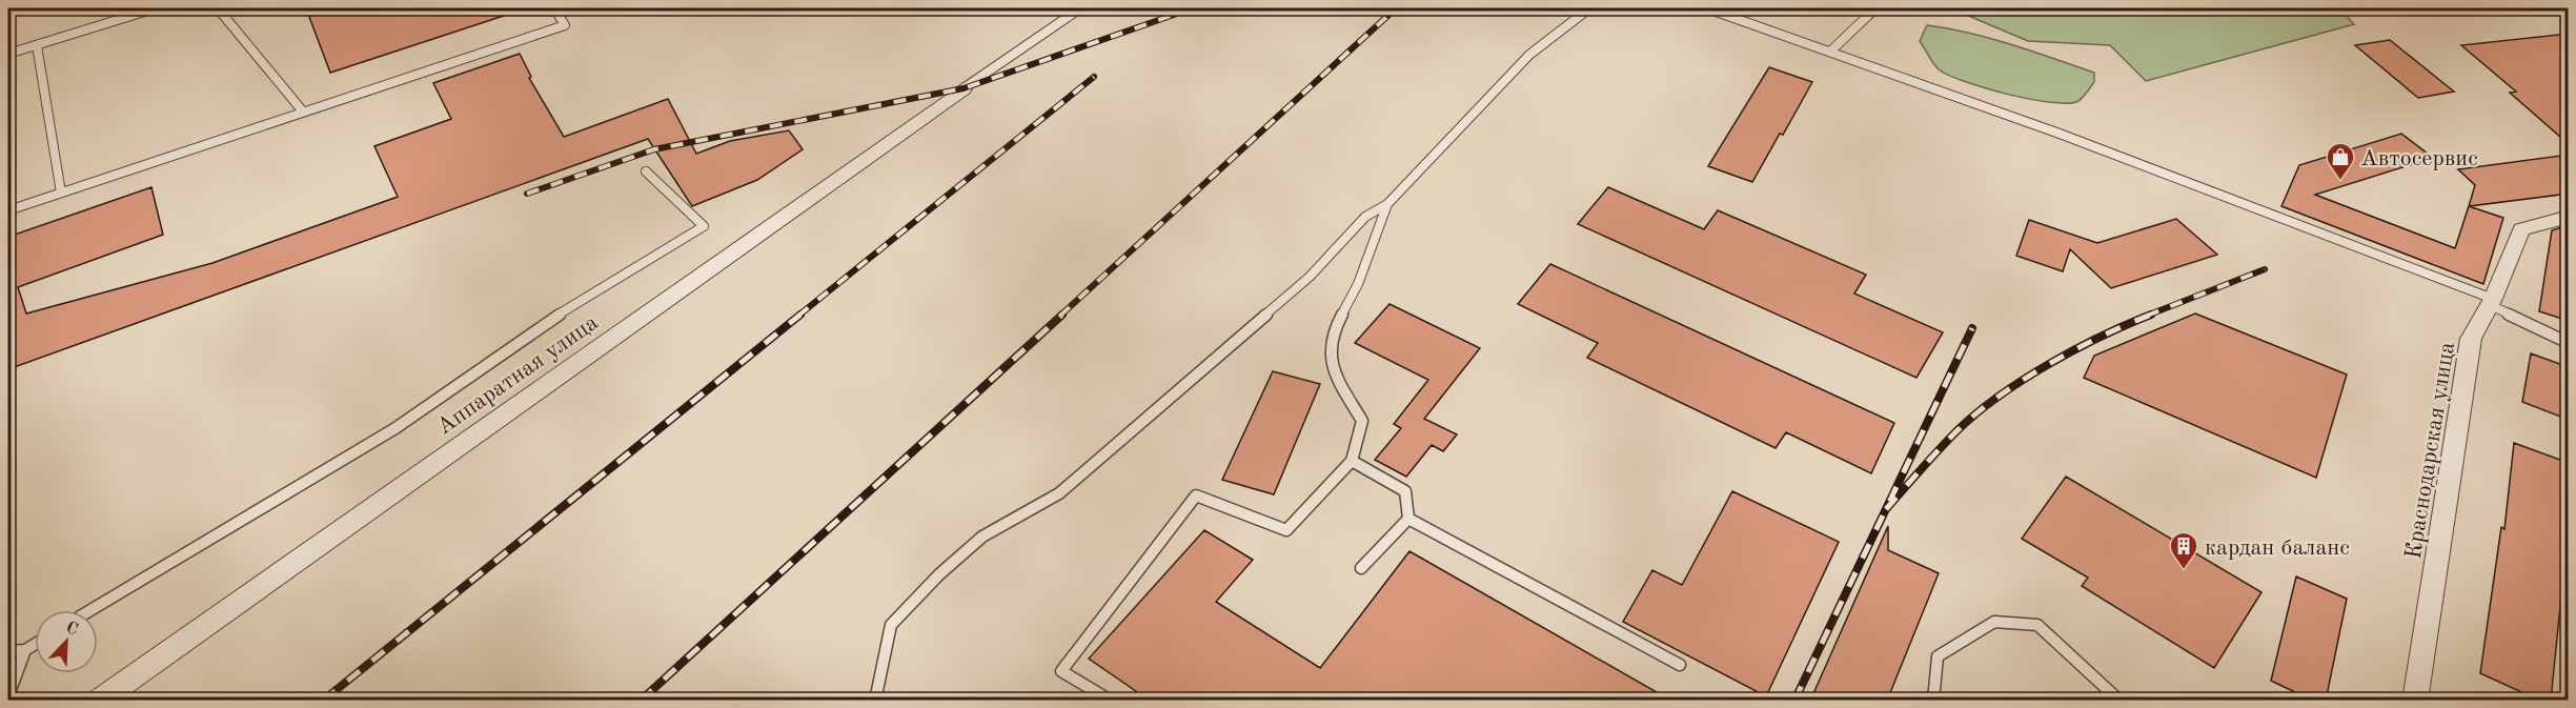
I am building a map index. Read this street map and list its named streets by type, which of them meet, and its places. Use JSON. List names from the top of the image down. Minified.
{"streets":{"street":["Аппаратная улица","Краснодарская улица"]},"places":{"shop":["Автосервис"],"building":["кардан баланс"]},"north":"top right"}
